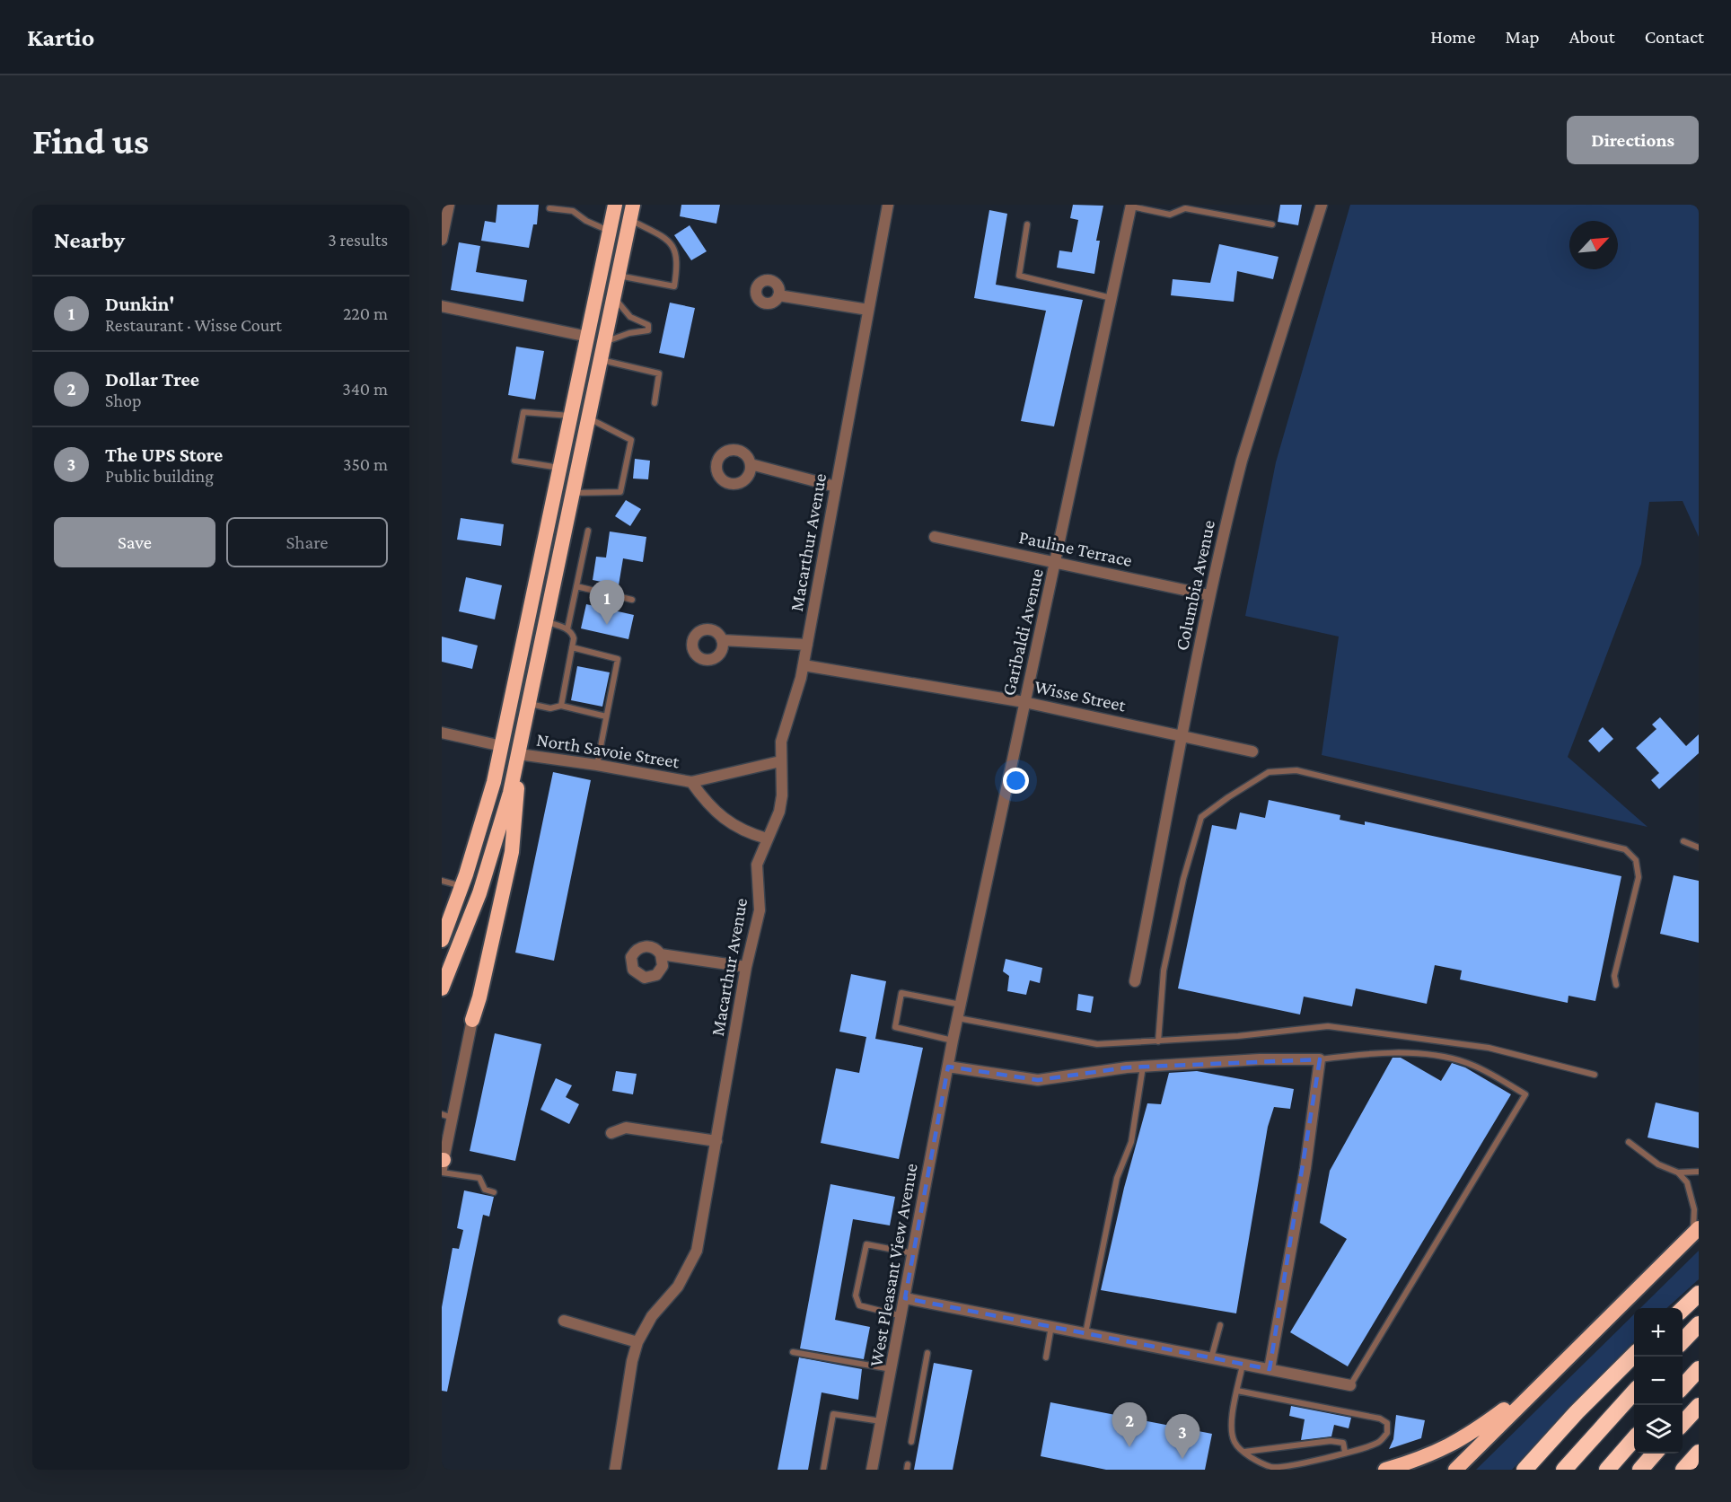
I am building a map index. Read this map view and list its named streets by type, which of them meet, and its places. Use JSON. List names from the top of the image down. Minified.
{"streets":{"street":["Macarthur Avenue","Pauline Terrace","Columbia Avenue","Garibaldi Avenue","Wisse Street","North Savoie Street","West Pleasant View Avenue"]},"crossings":[["Macarthur Avenue","Wisse Street"],["Macarthur Avenue","North Savoie Street"],["Pauline Terrace","Columbia Avenue"],["Pauline Terrace","Garibaldi Avenue"],["Columbia Avenue","Wisse Street"],["Garibaldi Avenue","Wisse Street"],["Garibaldi Avenue","West Pleasant View Avenue"]],"north":"top right","page":{"header":"Kartio","nav":["Home","Map","About","Contact"],"buttons":["Directions",["Save","Share"]],"title":"Find us","heading":["Nearby","3 results"],"list":[{"mark":"1","name":"Dunkin'","note":"Restaurant · Wisse Court","value":"220 m"},{"mark":"2","name":"Dollar Tree","note":"Shop","value":"340 m"},{"mark":"3","name":"The UPS Store","note":"Public building","value":"350 m"}],"pins":["1","2","3"],"map_buttons":["+","−"]}}
